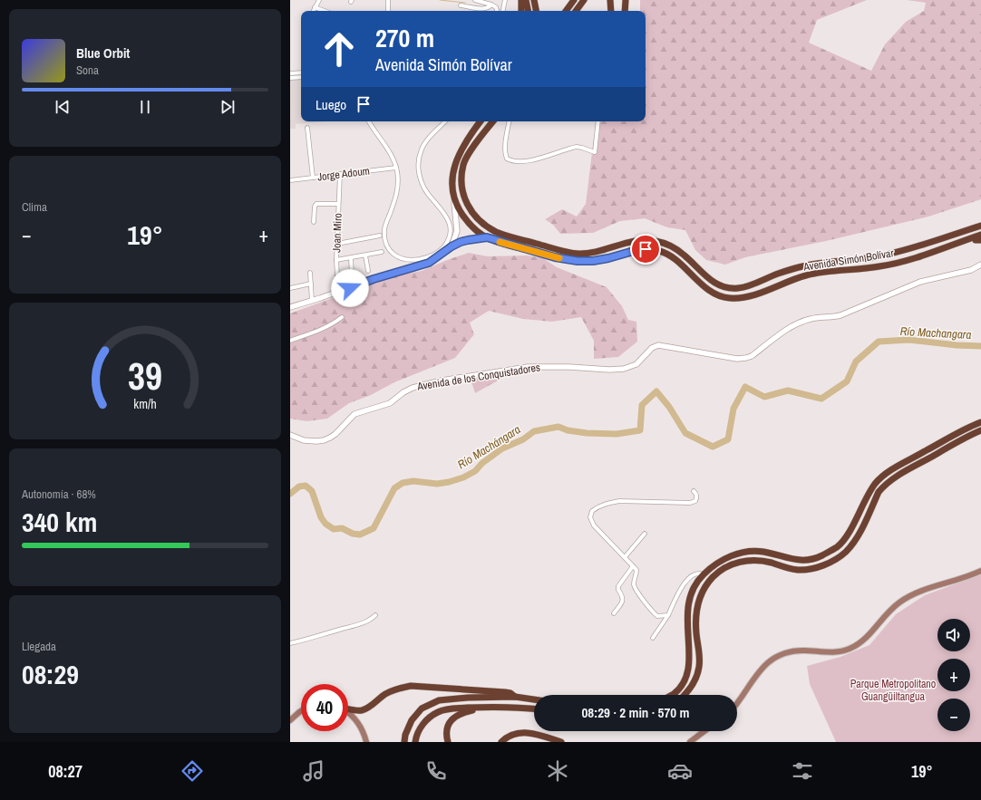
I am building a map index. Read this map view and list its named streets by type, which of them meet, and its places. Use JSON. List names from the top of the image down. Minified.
{"streets":{"highway":["Avenida Simón Bolívar"],"street":["Jorge Adoum","Joan Miro","Avenida de los Conquistadores"]},"crossings":[["Jorge Adoum","Joan Miro"]],"water":["Río Machangara","Río Machángara"],"parks":["Parque Metropolitano Guangüiltangua"],"page":{"turn":["270 m","Avenida Simón Bolívar"],"song":["Blue Orbit","Sona"],"then":"Luego","tile":["Clima",["Autonomía · 68%","340 km"],["Llegada","08:29"]],"heat":["−","19°","+"],"map_buttons":["+","−"],"limit":"40","trip":"08:29 · 2 min · 570 m","tabs":["08:27","19°"],"gauge":["39","km/h"]}}
